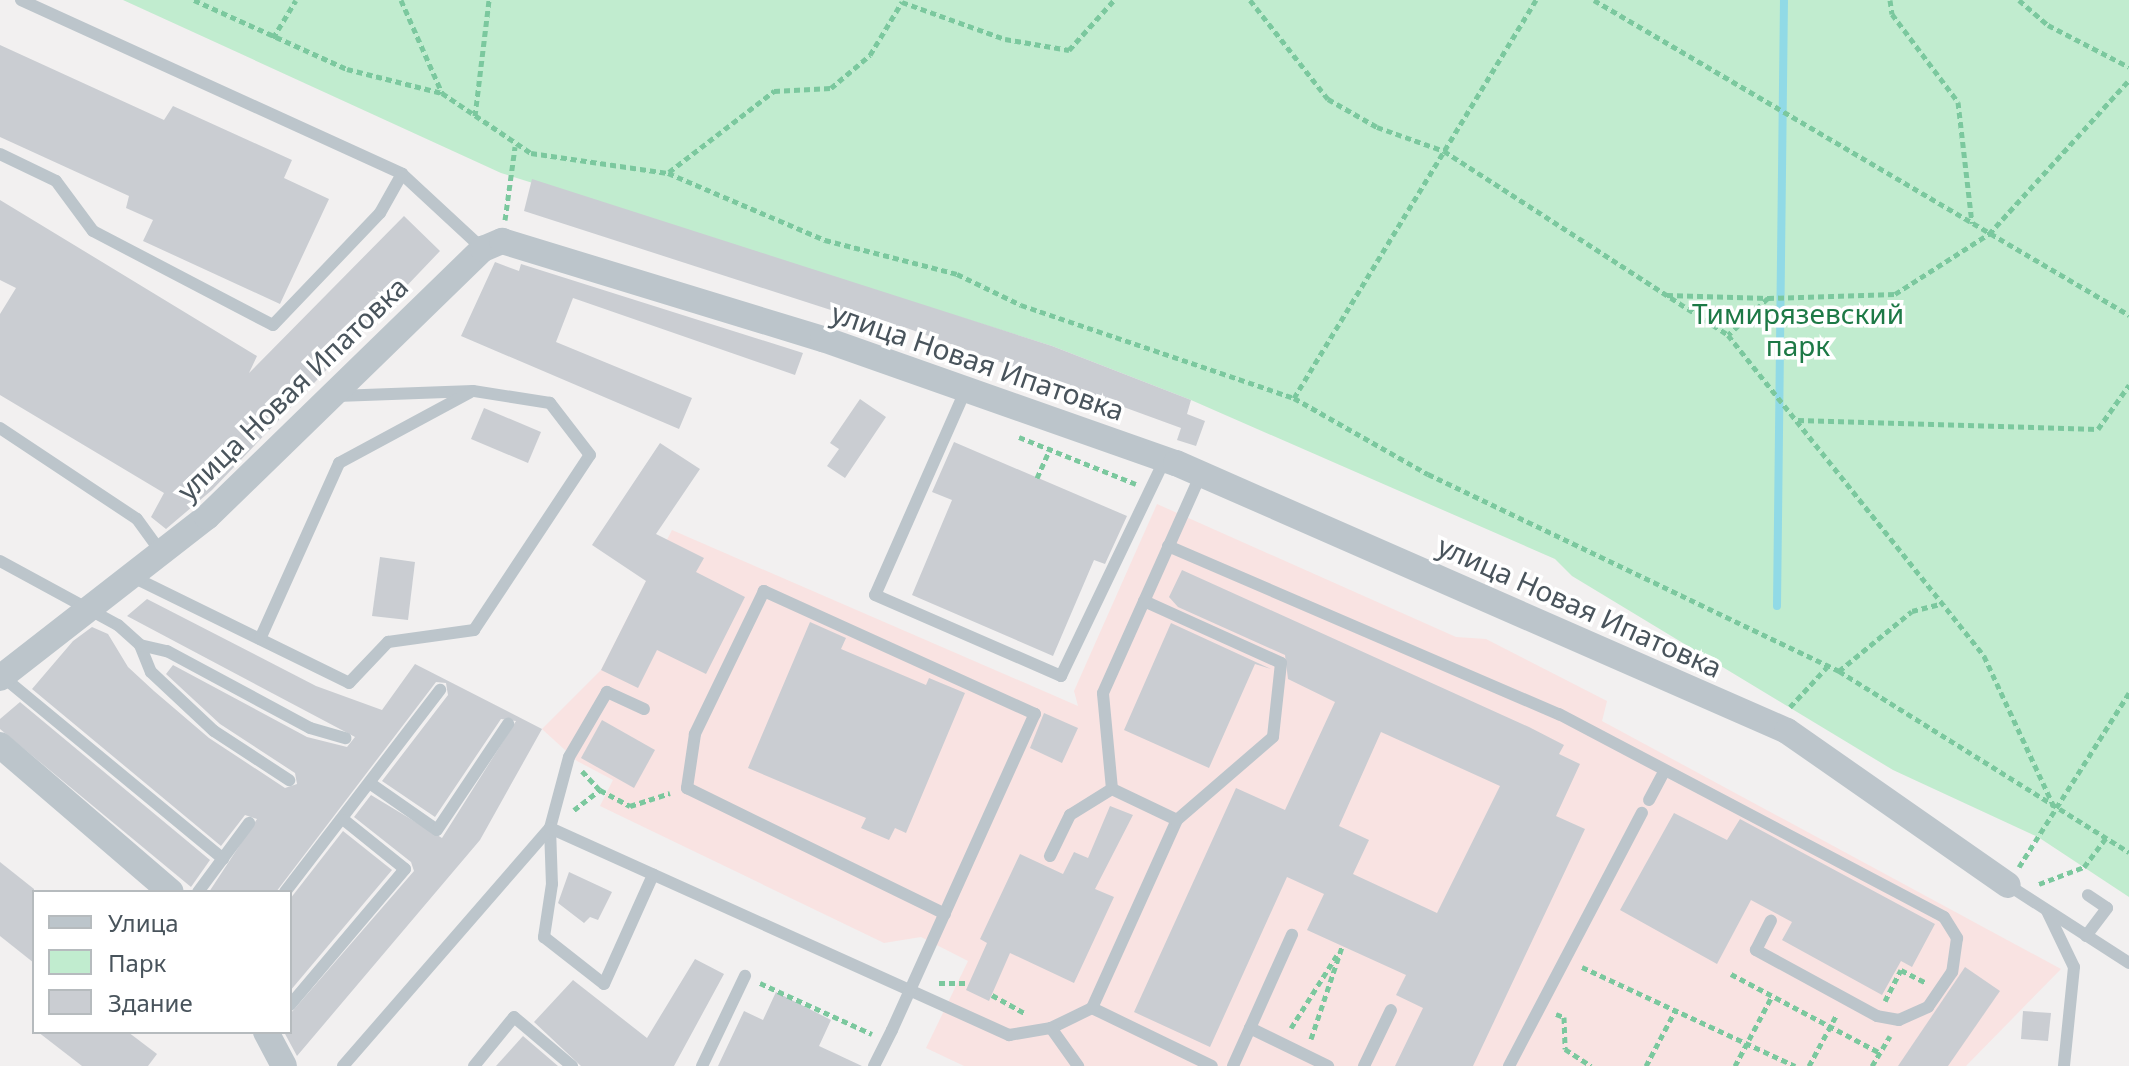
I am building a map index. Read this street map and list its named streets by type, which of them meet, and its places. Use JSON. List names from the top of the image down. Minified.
{"streets":{"street":["улица Новая Ипатовка"]},"parks":["Тимирязевский парк"],"legend":["Улица","Парк","Здание"]}
